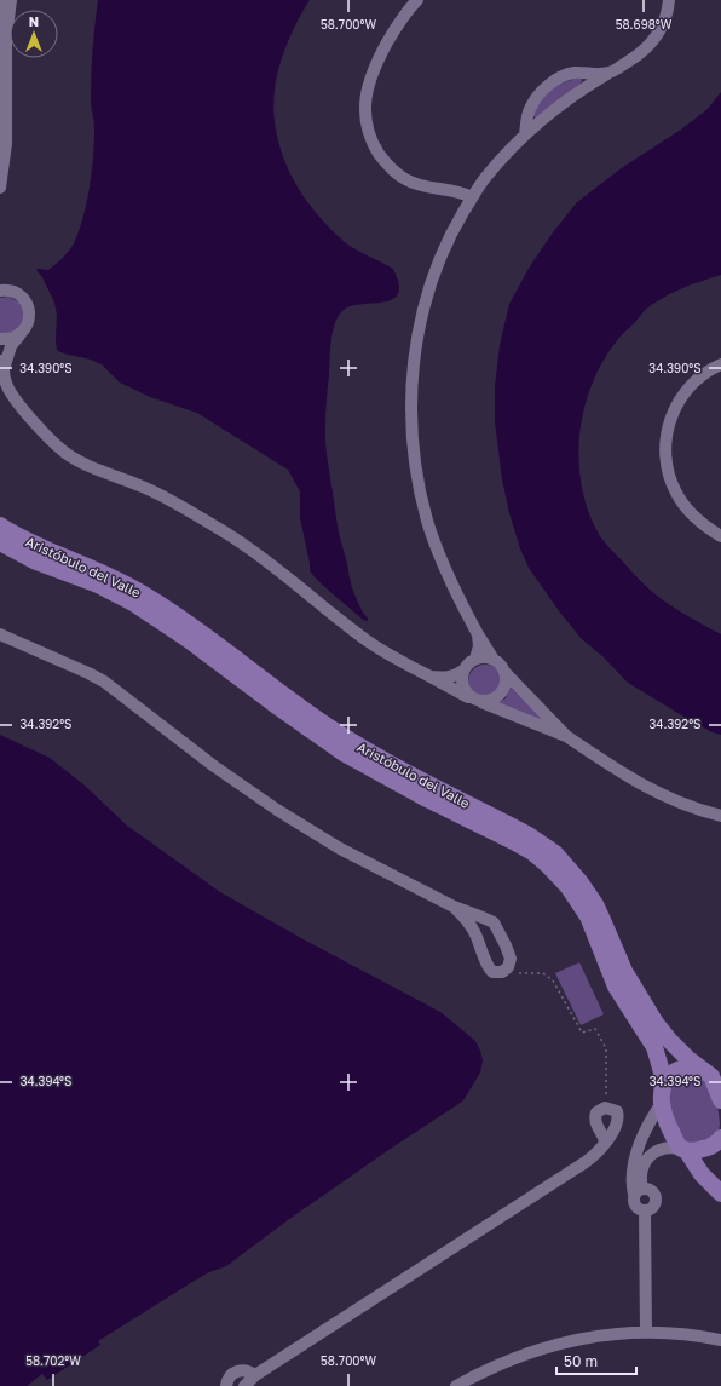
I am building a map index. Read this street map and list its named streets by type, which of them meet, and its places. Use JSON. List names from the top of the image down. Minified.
{"streets":{"street":["Aristóbulo del Valle"]},"scale_bar":"50 m","north":"top","coordinates":["58.700°W","58.698°W","34.390°S","34.392°S","34.394°S","58.702°W"]}
